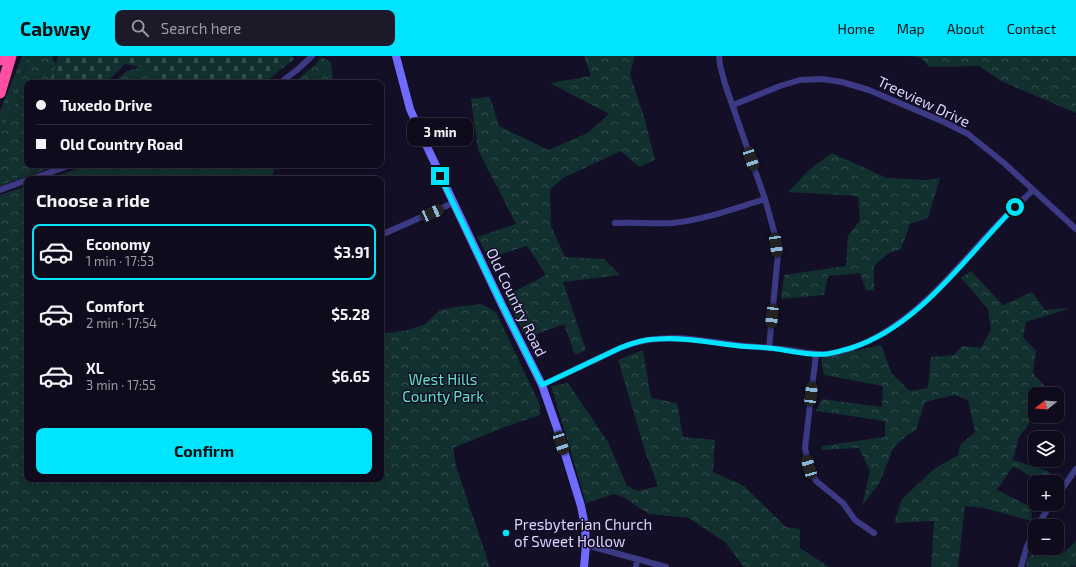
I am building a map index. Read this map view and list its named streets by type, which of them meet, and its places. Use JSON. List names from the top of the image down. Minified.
{"streets":{"main road":["Old Country Road"],"street":["Treeview Drive"]},"parks":["West Hills County Park"],"places":["Presbyterian Church of Sweet Hollow"],"north":"left","page":{"header":"Cabway","search":"Search here","nav":["Home","Map","About","Contact"],"banner":["Tuxedo Drive","Old Country Road"],"bubble":"3 min","heading":"Choose a ride","list":[{"name":"Economy","note":"1 min · 17:53","value":"$3.91"},{"name":"Comfort","note":"2 min · 17:54","value":"$5.28"},{"name":"XL","note":"3 min · 17:55","value":"$6.65"}],"map_buttons":["+","−"],"buttons":"Confirm"}}
